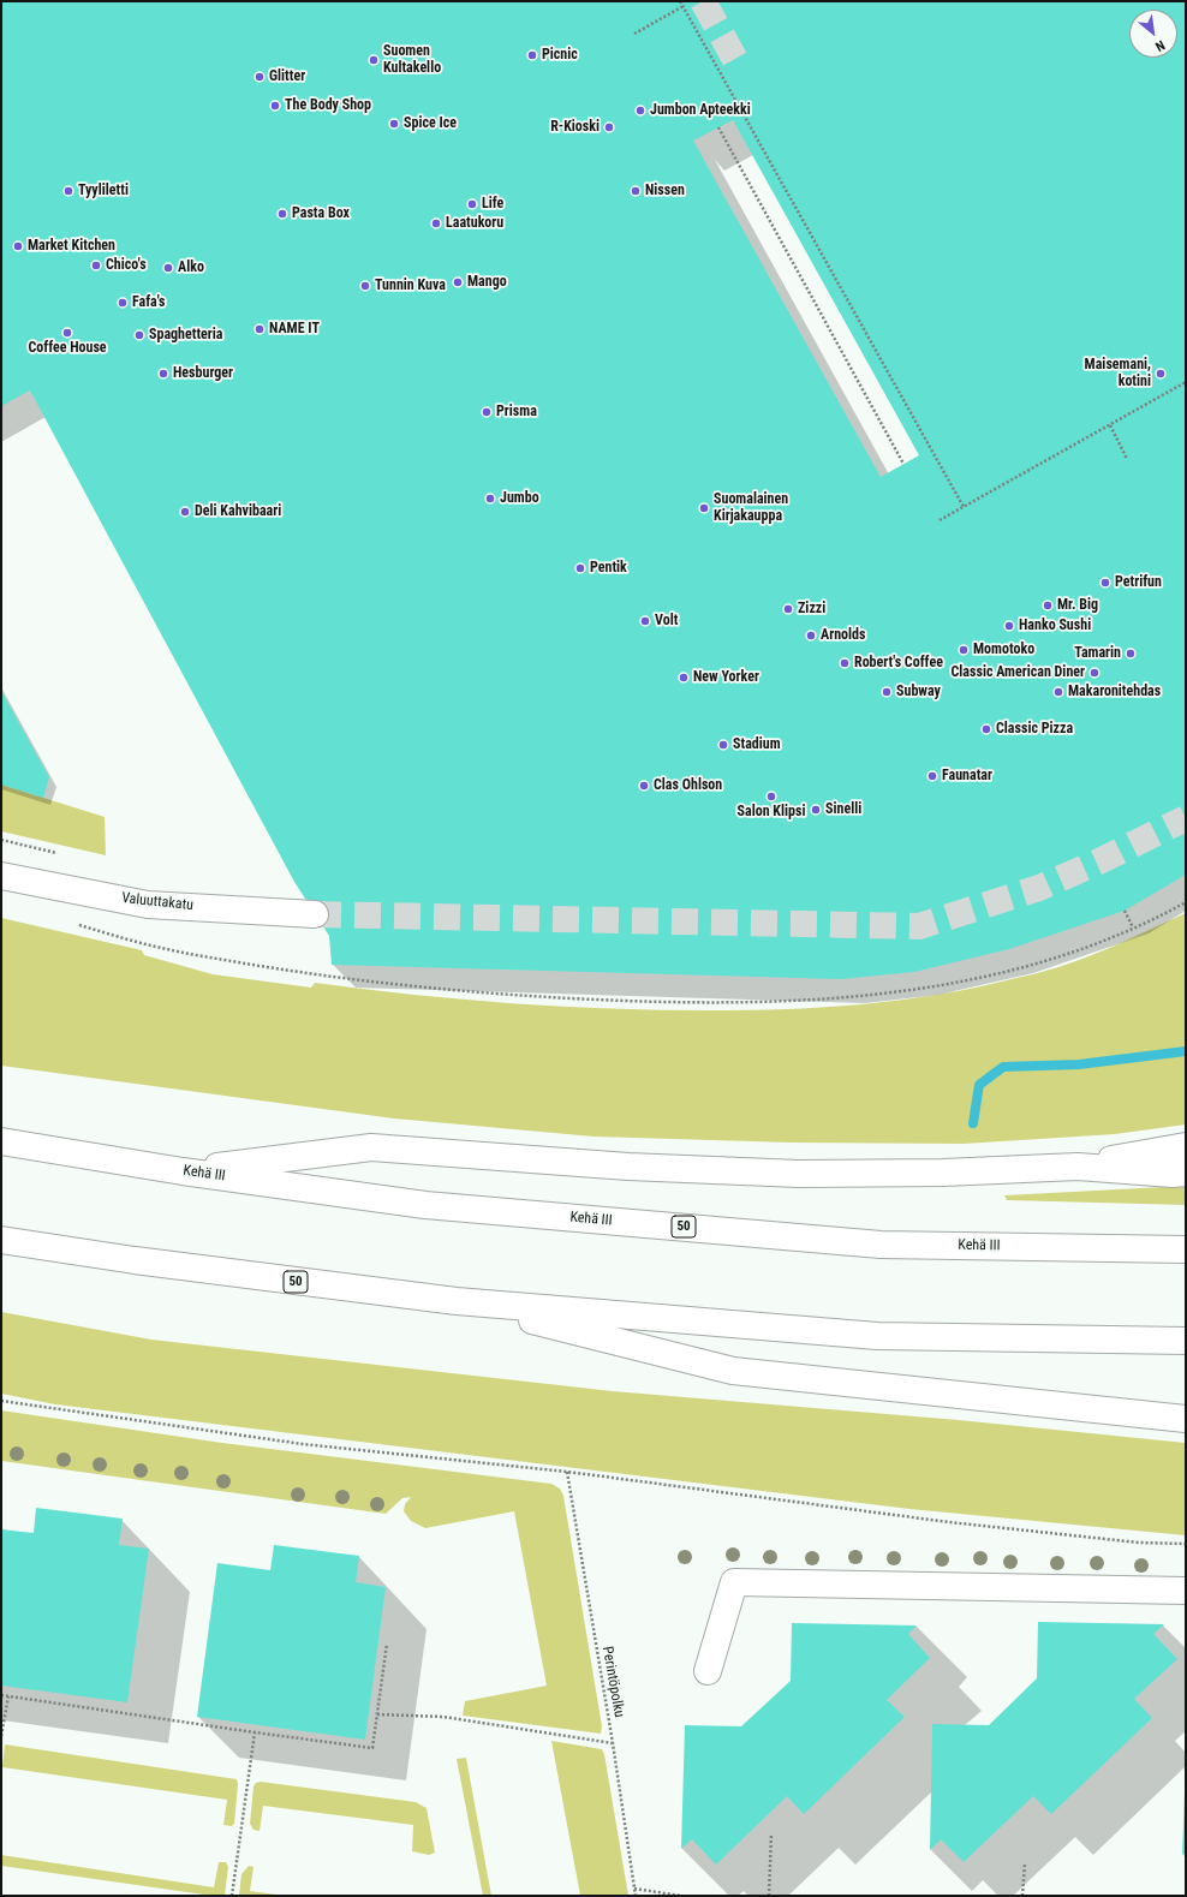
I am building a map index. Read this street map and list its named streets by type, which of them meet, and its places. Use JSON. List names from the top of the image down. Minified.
{"streets":{"main road":["Valuuttakatu","Kehä III","50"],"path":["Perintöpolku"]},"places":["Picnic","Suomen Kultakello","Glitter","The Body Shop","Jumbon Apteekki","Spice Ice","R-Kioski","Tyyliletti","Nissen","Life","Pasta Box","Laatukoru","Market Kitchen","Chico's","Alko","Mango","Tunnin Kuva","Fafa's","NAME IT","Coffee House","Spaghetteria","Hesburger","Maisemani, kotini","Prisma","Jumbo","Suomalainen Kirjakauppa","Deli Kahvibaari","Pentik","Petrifun","Mr. Big","Zizzi","Volt","Hanko Sushi","Arnolds","Momotoko","Tamarin","Robert's Coffee","Classic American Diner","New Yorker","Subway","Makaronitehdas","Classic Pizza","Stadium","Faunatar","Clas Ohlson","Salon Klipsi","Sinelli"],"north":"bottom right"}
